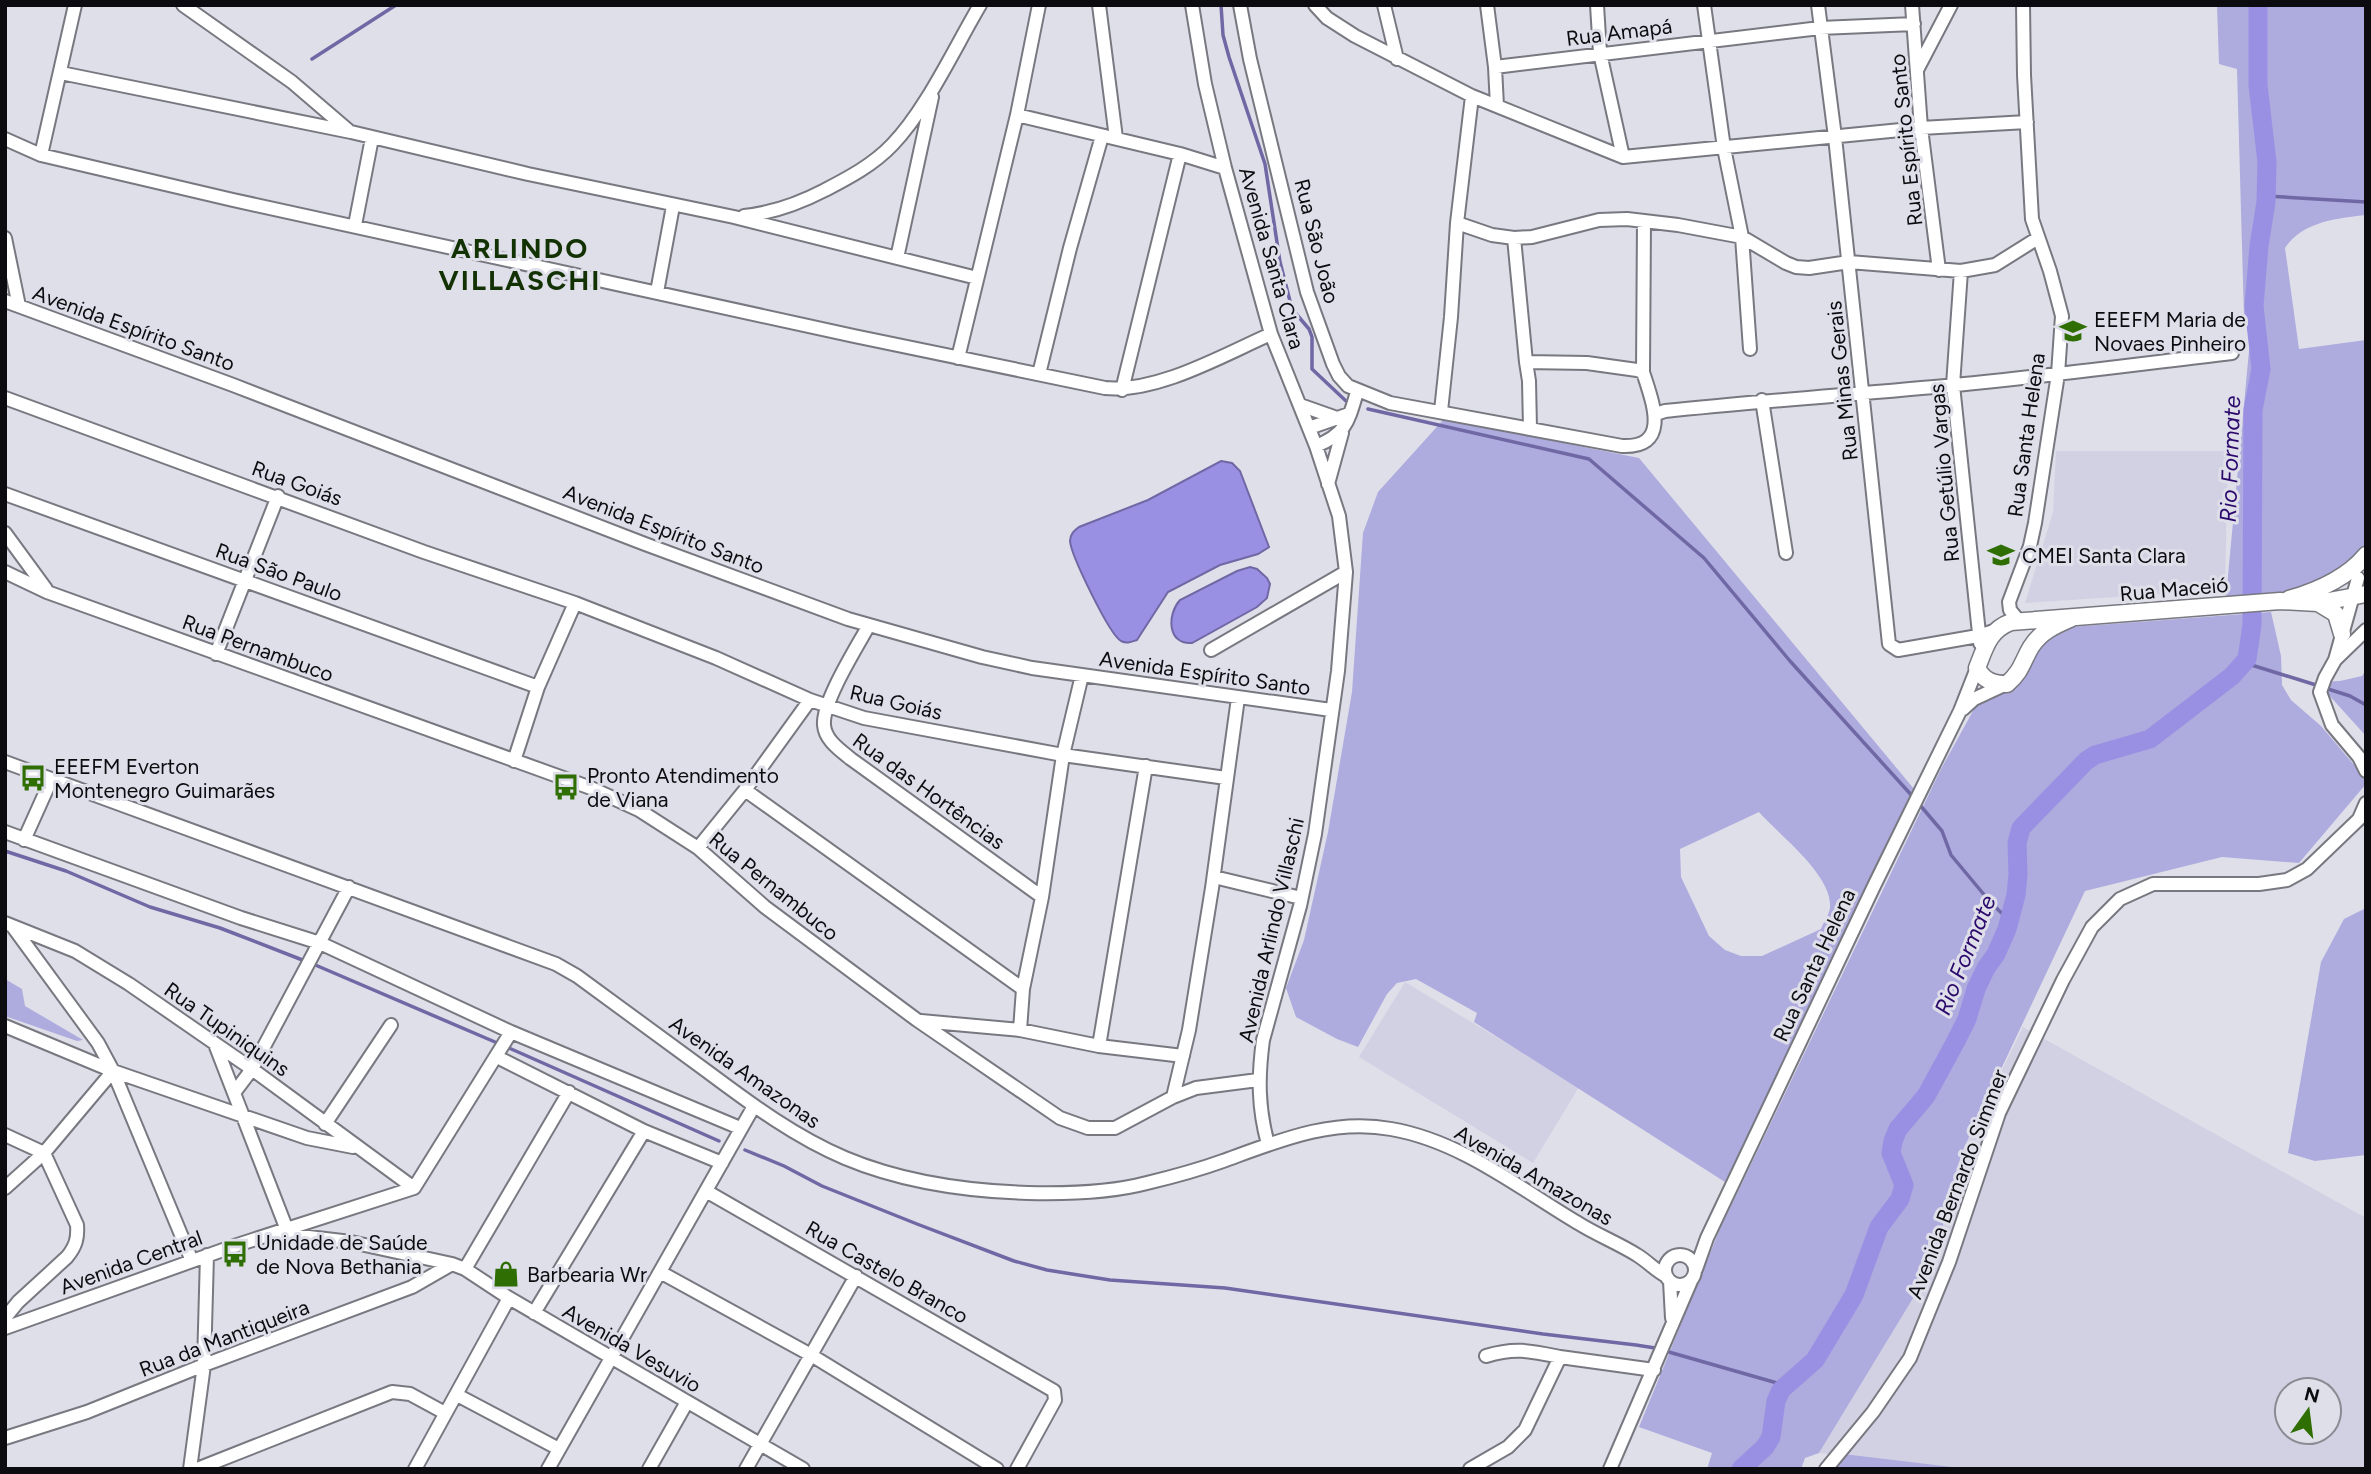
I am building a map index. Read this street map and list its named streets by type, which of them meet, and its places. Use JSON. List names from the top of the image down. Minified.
{"streets":{"main road":["Rua Santa Helena","Rua Maceió"],"street":["Rua Amapá","Rua Espírito Santo","Rua São João","Avenida Santa Clara","Avenida Espírito Santo","Rua Minas Gerais","Rua Getúlio Vargas","Rua Goiás","Rua São Paulo","Rua Pernambuco","Rua das Hortências","Avenida Arlindo Villaschi","Rua Tupiniquins","Avenida Amazonas","Avenida Bernardo Simmer","Avenida Central","Rua Castelo Branco","Rua da Mantiqueira","Avenida Vesuvio"]},"crossings":[["Rua Amapá","Rua Espírito Santo"],["Rua Amapá","Rua Minas Gerais"],["Avenida Santa Clara","Avenida Arlindo Villaschi"],["Avenida Espírito Santo","Avenida Arlindo Villaschi"],["Rua Minas Gerais","Rua Santa Helena"],["Rua Minas Gerais","Rua Getúlio Vargas"],["Rua Minas Gerais","Rua Maceió"],["Rua Santa Helena","Rua Getúlio Vargas"],["Rua Santa Helena","Rua Maceió"],["Rua Santa Helena","Avenida Amazonas"],["Rua Getúlio Vargas","Rua Maceió"],["Rua Goiás","Rua das Hortências"],["Rua Pernambuco","Avenida Arlindo Villaschi"],["Avenida Arlindo Villaschi","Avenida Amazonas"],["Rua Tupiniquins","Avenida Central"],["Avenida Central","Avenida Vesuvio"],["Rua da Mantiqueira","Avenida Vesuvio"]],"districts":["ARLINDO VILLASCHI"],"water":["Rio Formate"],"places":{"school or university":["EEEFM Maria de Novaes Pinheiro","CMEI Santa Clara"],"bus stop":["EEEFM Everton Montenegro Guimarães","Pronto Atendimento de Viana","Unidade de Saúde de Nova Bethania"],"shop":["Barbearia Wr"]},"north":"top"}
